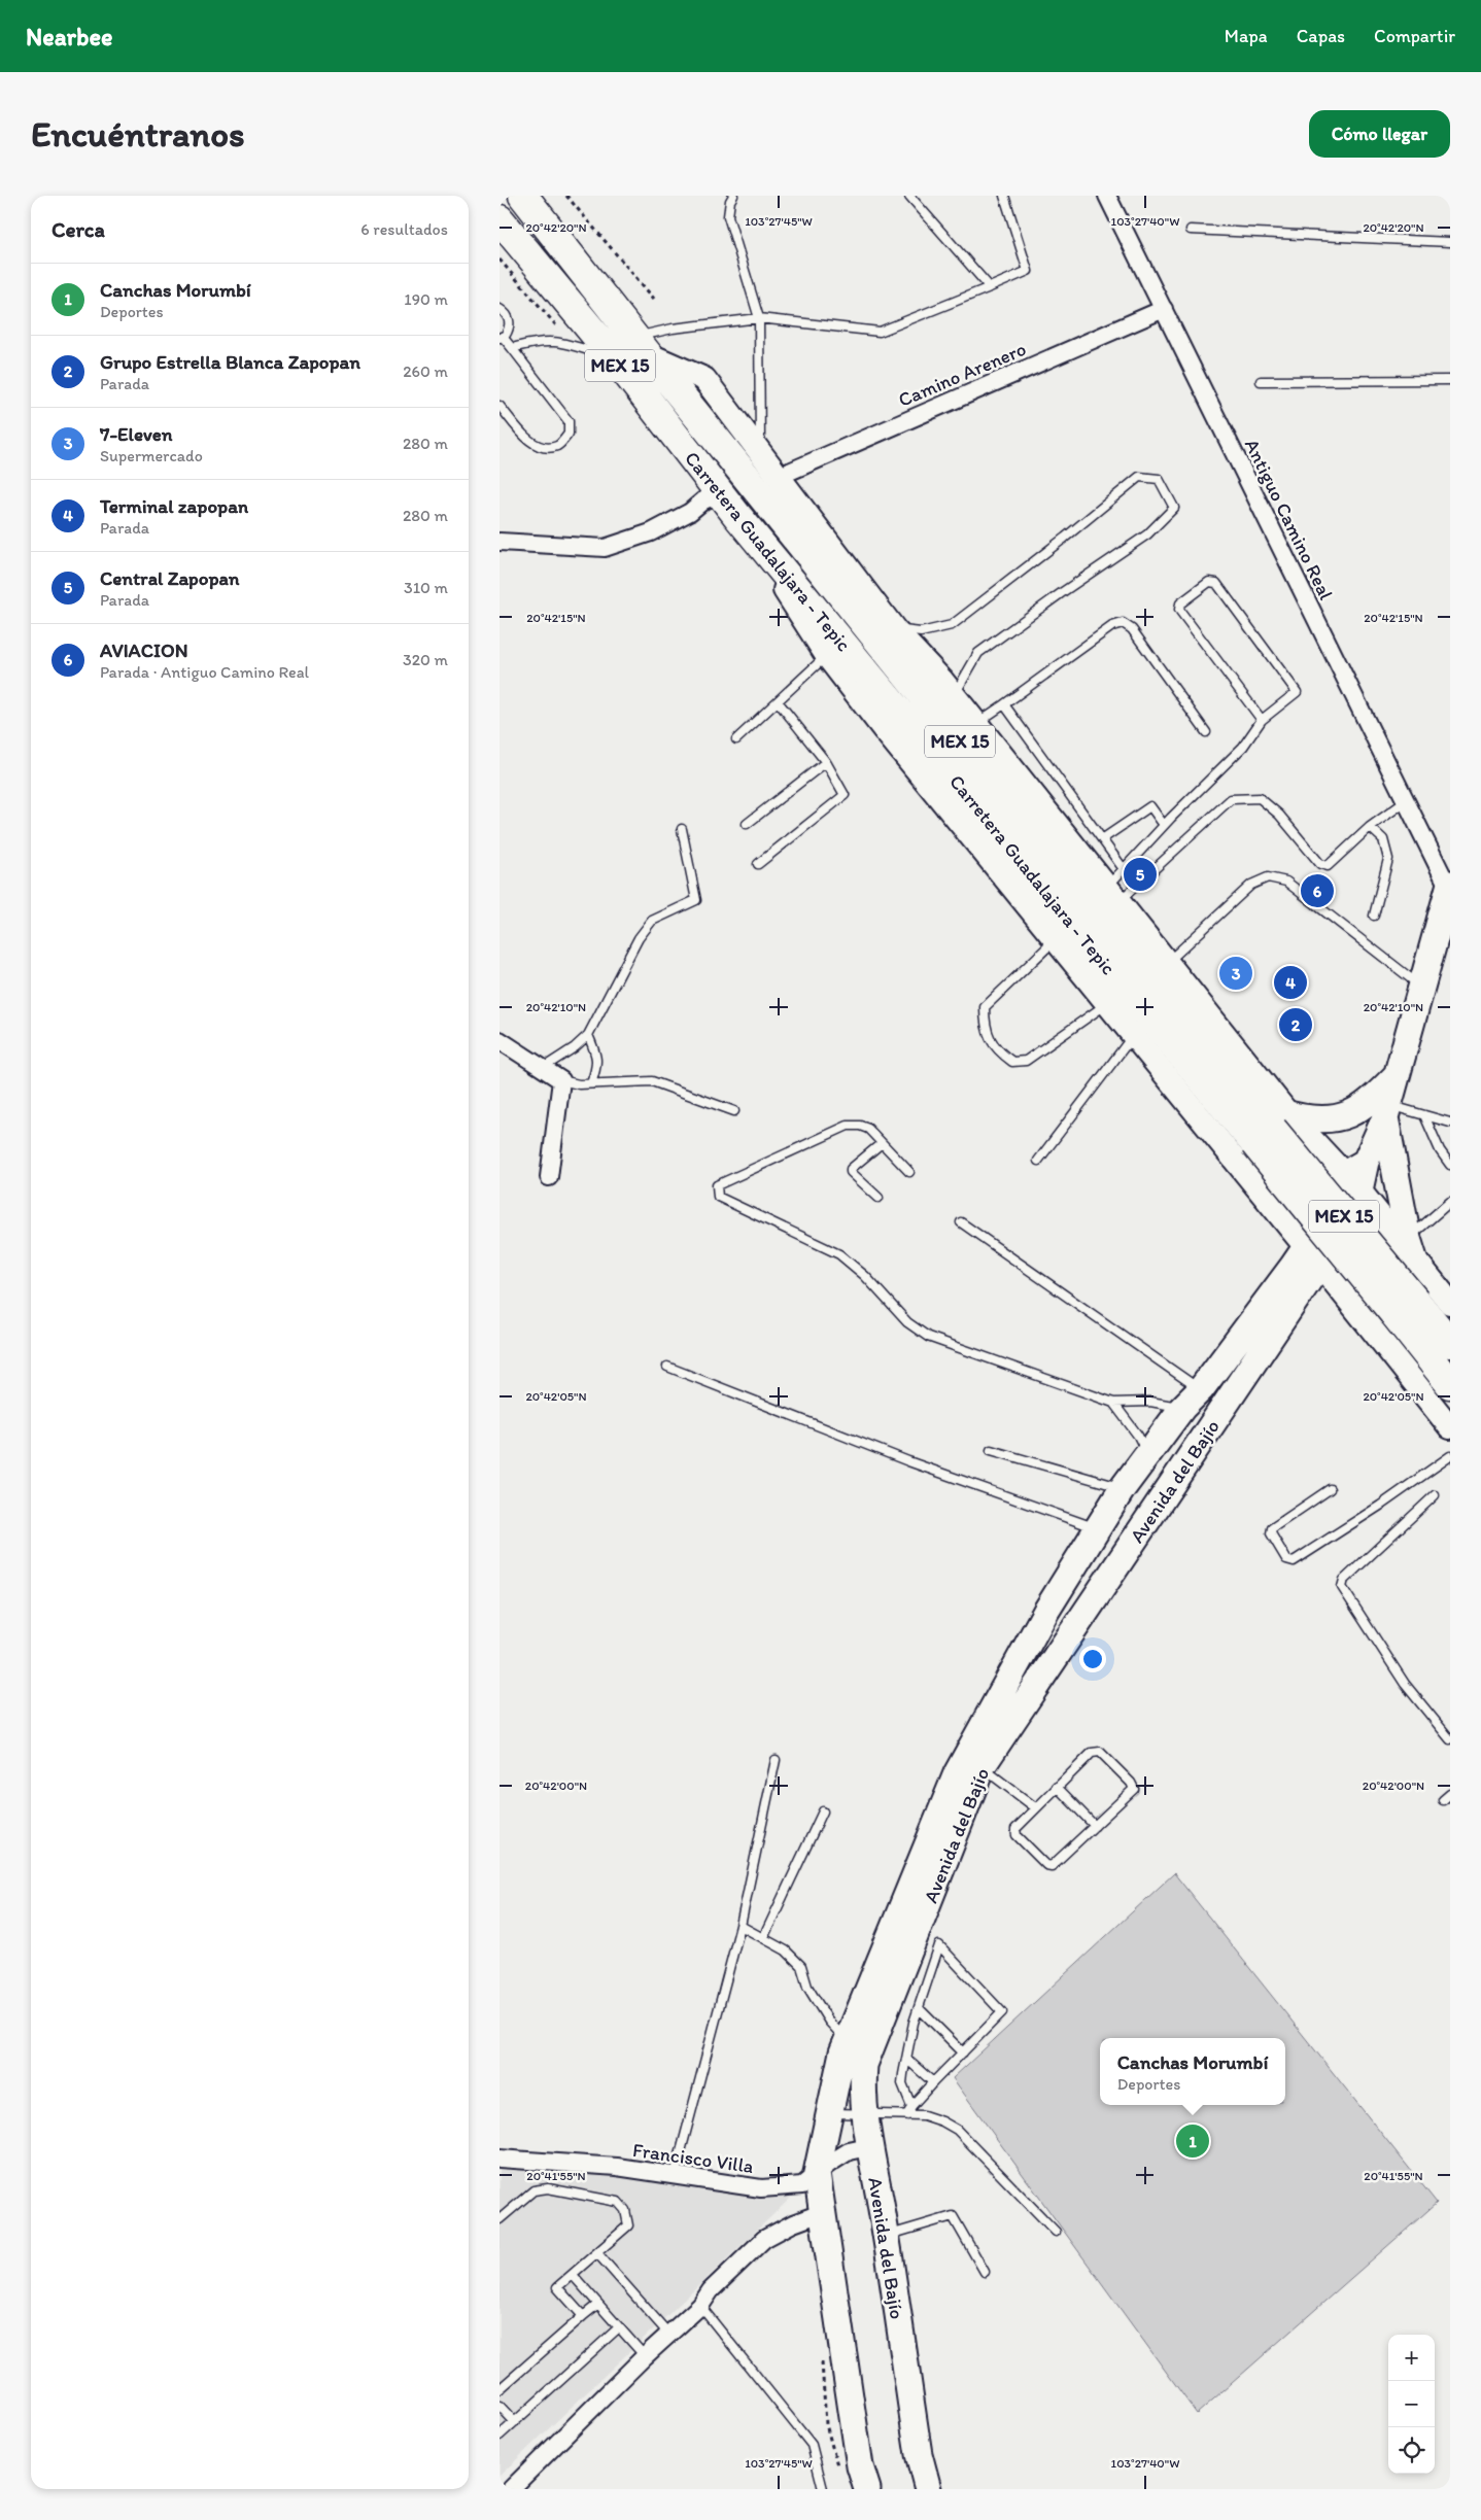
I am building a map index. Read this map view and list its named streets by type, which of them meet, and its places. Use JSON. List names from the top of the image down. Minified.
{"streets":{"highway":["MEX 15","Carretera Guadalajara - Tepic"],"main road":["Avenida del Bajío"],"street":["Camino Arenero","Antiguo Camino Real","Francisco Villa"]},"crossings":[["Camino Arenero","Antiguo Camino Real"],["Avenida del Bajío","Francisco Villa"]],"page":{"header":"Nearbee","nav":["Mapa","Capas","Compartir"],"buttons":"Cómo llegar","title":"Encuéntranos","heading":["Cerca","6 resultados"],"list":[{"mark":"1","name":"Canchas Morumbí","note":"Deportes","value":"190 m"},{"mark":"2","name":"Grupo Estrella Blanca Zapopan","note":"Parada","value":"260 m"},{"mark":"3","name":"7-Eleven","note":"Supermercado","value":"280 m"},{"mark":"4","name":"Terminal zapopan","note":"Parada","value":"280 m"},{"mark":"5","name":"Central Zapopan","note":"Parada","value":"310 m"},{"mark":"6","name":"AVIACION","note":"Parada · Antiguo Camino Real","value":"320 m"}],"pins":["5","6","3","4","2","1"],"popup":["Canchas Morumbí","Deportes"],"map_buttons":["+","−"]},"coordinates":["103°27'45\"W","103°27'40\"W","20°42'20\"N","20°42'15\"N","20°42'10\"N","20°42'05\"N","20°42'00\"N","20°41'55\"N"]}
